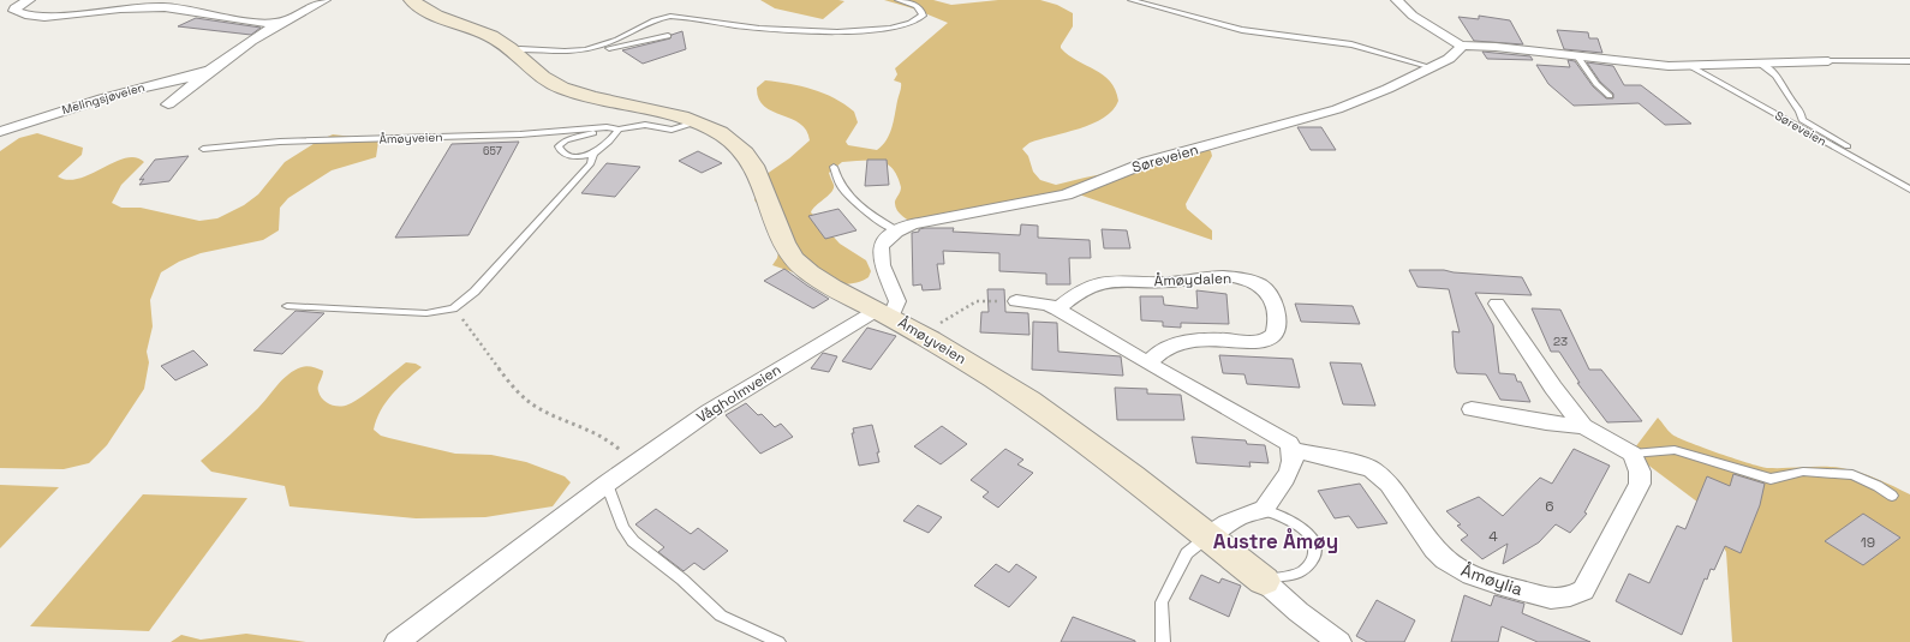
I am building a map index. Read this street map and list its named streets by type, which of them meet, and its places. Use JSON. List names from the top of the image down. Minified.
{"streets":{"main road":["Åmøyveien"],"street":["Melingsjøveien","Søreveien","Åmøydalen","Vågholmveien","Åmøylia"]},"crossings":[["Åmøyveien","Vågholmveien"]],"districts":["Austre Åmøy"],"house_numbers":["657","23","6","4","19"]}
